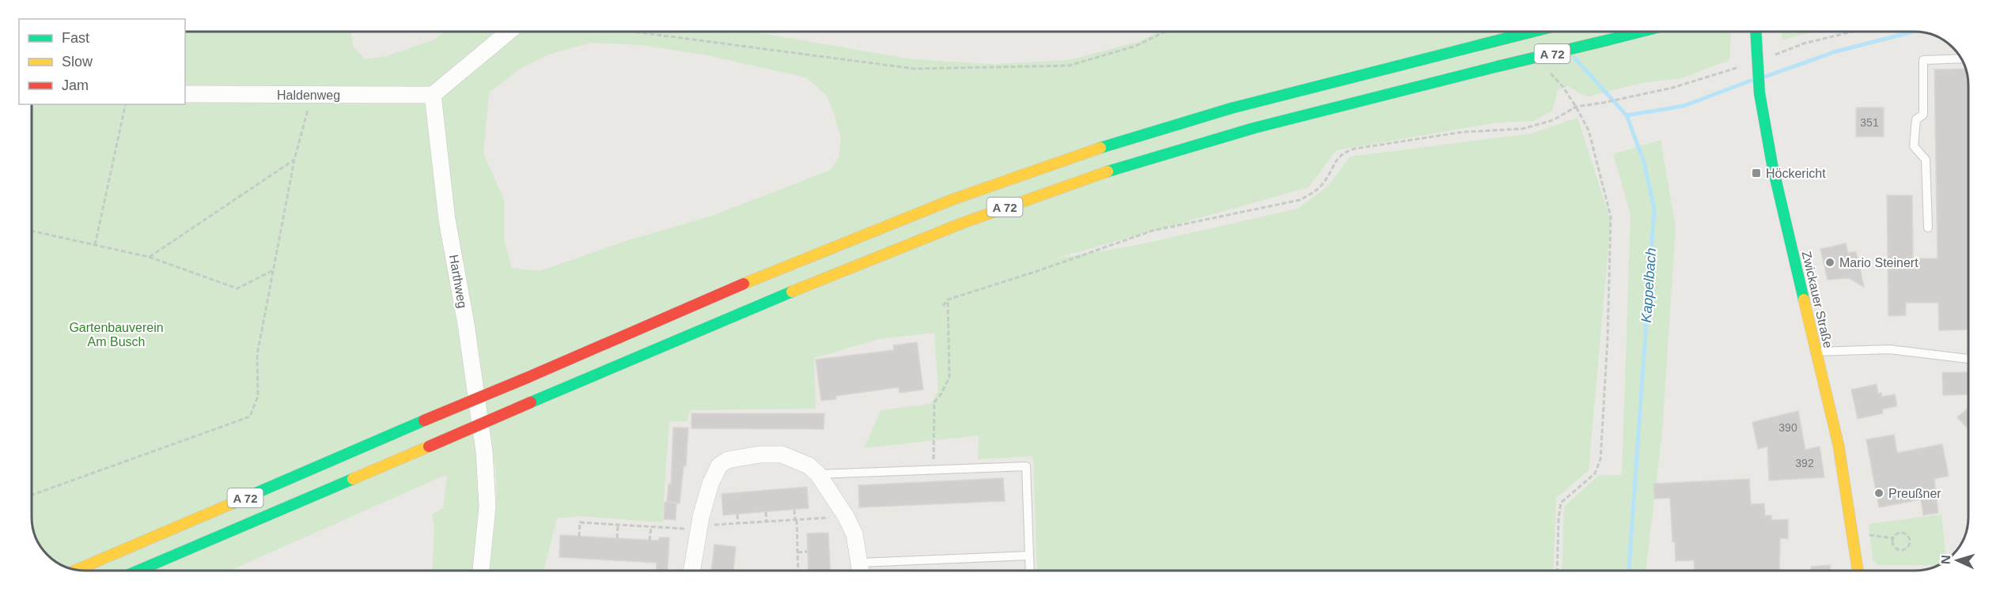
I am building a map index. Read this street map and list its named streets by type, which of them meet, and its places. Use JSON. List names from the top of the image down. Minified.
{"streets":{"main road":["A 72","Zwickauer Straße"],"street":["Haldenweg","Harthweg"]},"crossings":[["Haldenweg","Harthweg"]],"water":["Kappelbach"],"parks":["Gartenbauverein Am Busch"],"places":{"transit":["Höckericht"],"other":["Mario Steinert","Preußner"]},"house_numbers":["351","390","392"],"legend":["Fast","Slow","Jam"],"north":"left"}
